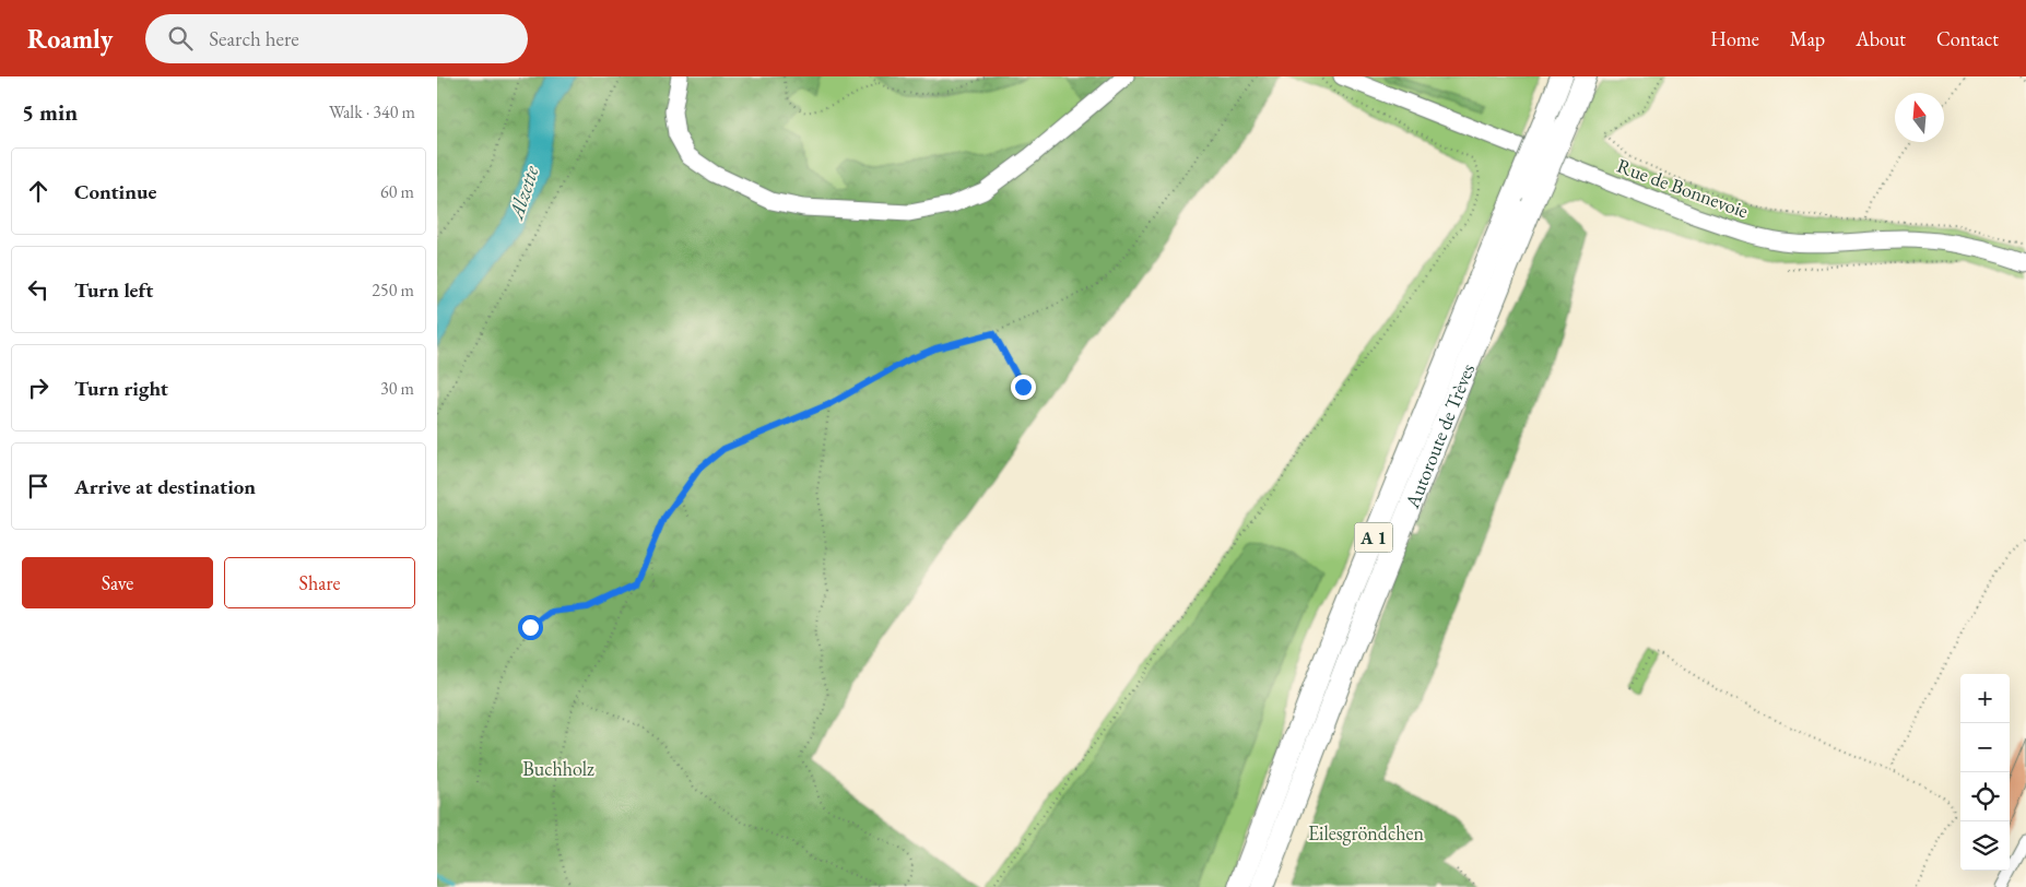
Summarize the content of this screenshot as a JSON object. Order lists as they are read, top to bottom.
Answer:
{
  "streets": {
    "highway": ["Autoroute de Trèves", "A 1"],
    "main road": ["Rue de Bonnevoie"]
  },
  "water": ["Alzette"],
  "parks": ["Buchholz", "Eilesgröndchen"],
  "north": "top",
  "page": {
    "header": "Roamly",
    "search": "Search here",
    "nav": [
      "Home",
      "Map",
      "About",
      "Contact"
    ],
    "heading": ["5 min", "Walk · 340 m"],
    "list": [
      ["Continue", "60 m"],
      ["Turn left", "250 m"],
      ["Turn right", "30 m"],
      "Arrive at destination"
    ],
    "buttons": ["Save", "Share"],
    "map_buttons": ["+", "−"]
  }
}
